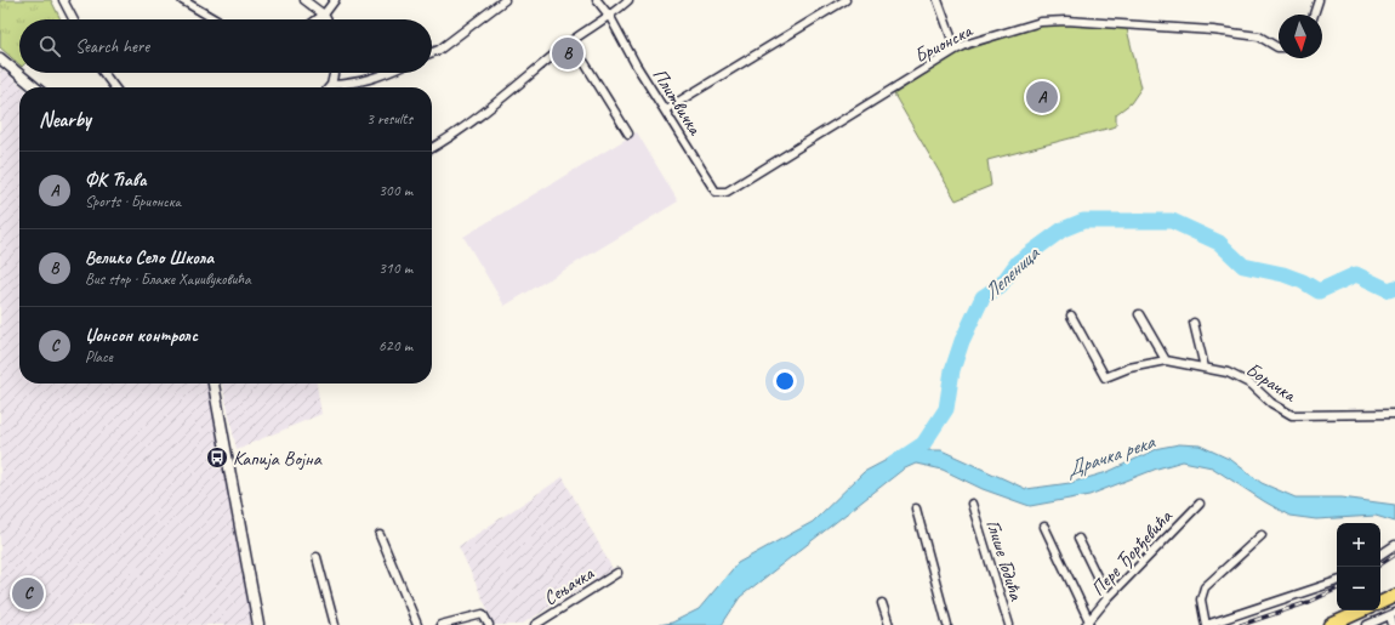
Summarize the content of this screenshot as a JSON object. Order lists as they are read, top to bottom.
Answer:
{
  "streets": {
    "street": [
      "Брионска",
      "Плитвичка",
      "Борачка",
      "Пере Ђорђевића",
      "Глише Годића",
      "Сењачка"
    ]
  },
  "crossings": [
    ["Брионска", "Плитвичка"]
  ],
  "water": ["Лепеница", "Драчка река"],
  "places": {
    "bus stop": ["Капија Војна"]
  },
  "north": "bottom",
  "page": {
    "search": "Search here",
    "pins": ["B", "A", "C"],
    "heading": ["Nearby", "3 results"],
    "list": [
      {
        "mark": "A",
        "name": "ФК Ћава",
        "note": "Sports · Брионска",
        "value": "300 m"
      },
      {
        "mark": "B",
        "name": "Велико Село Школа",
        "note": "Bus stop · Блаже Хаџивуковића",
        "value": "310 m"
      },
      {
        "mark": "C",
        "name": "Џонсон контролс",
        "note": "Place",
        "value": "620 m"
      }
    ],
    "map_buttons": ["+", "−"]
  }
}
